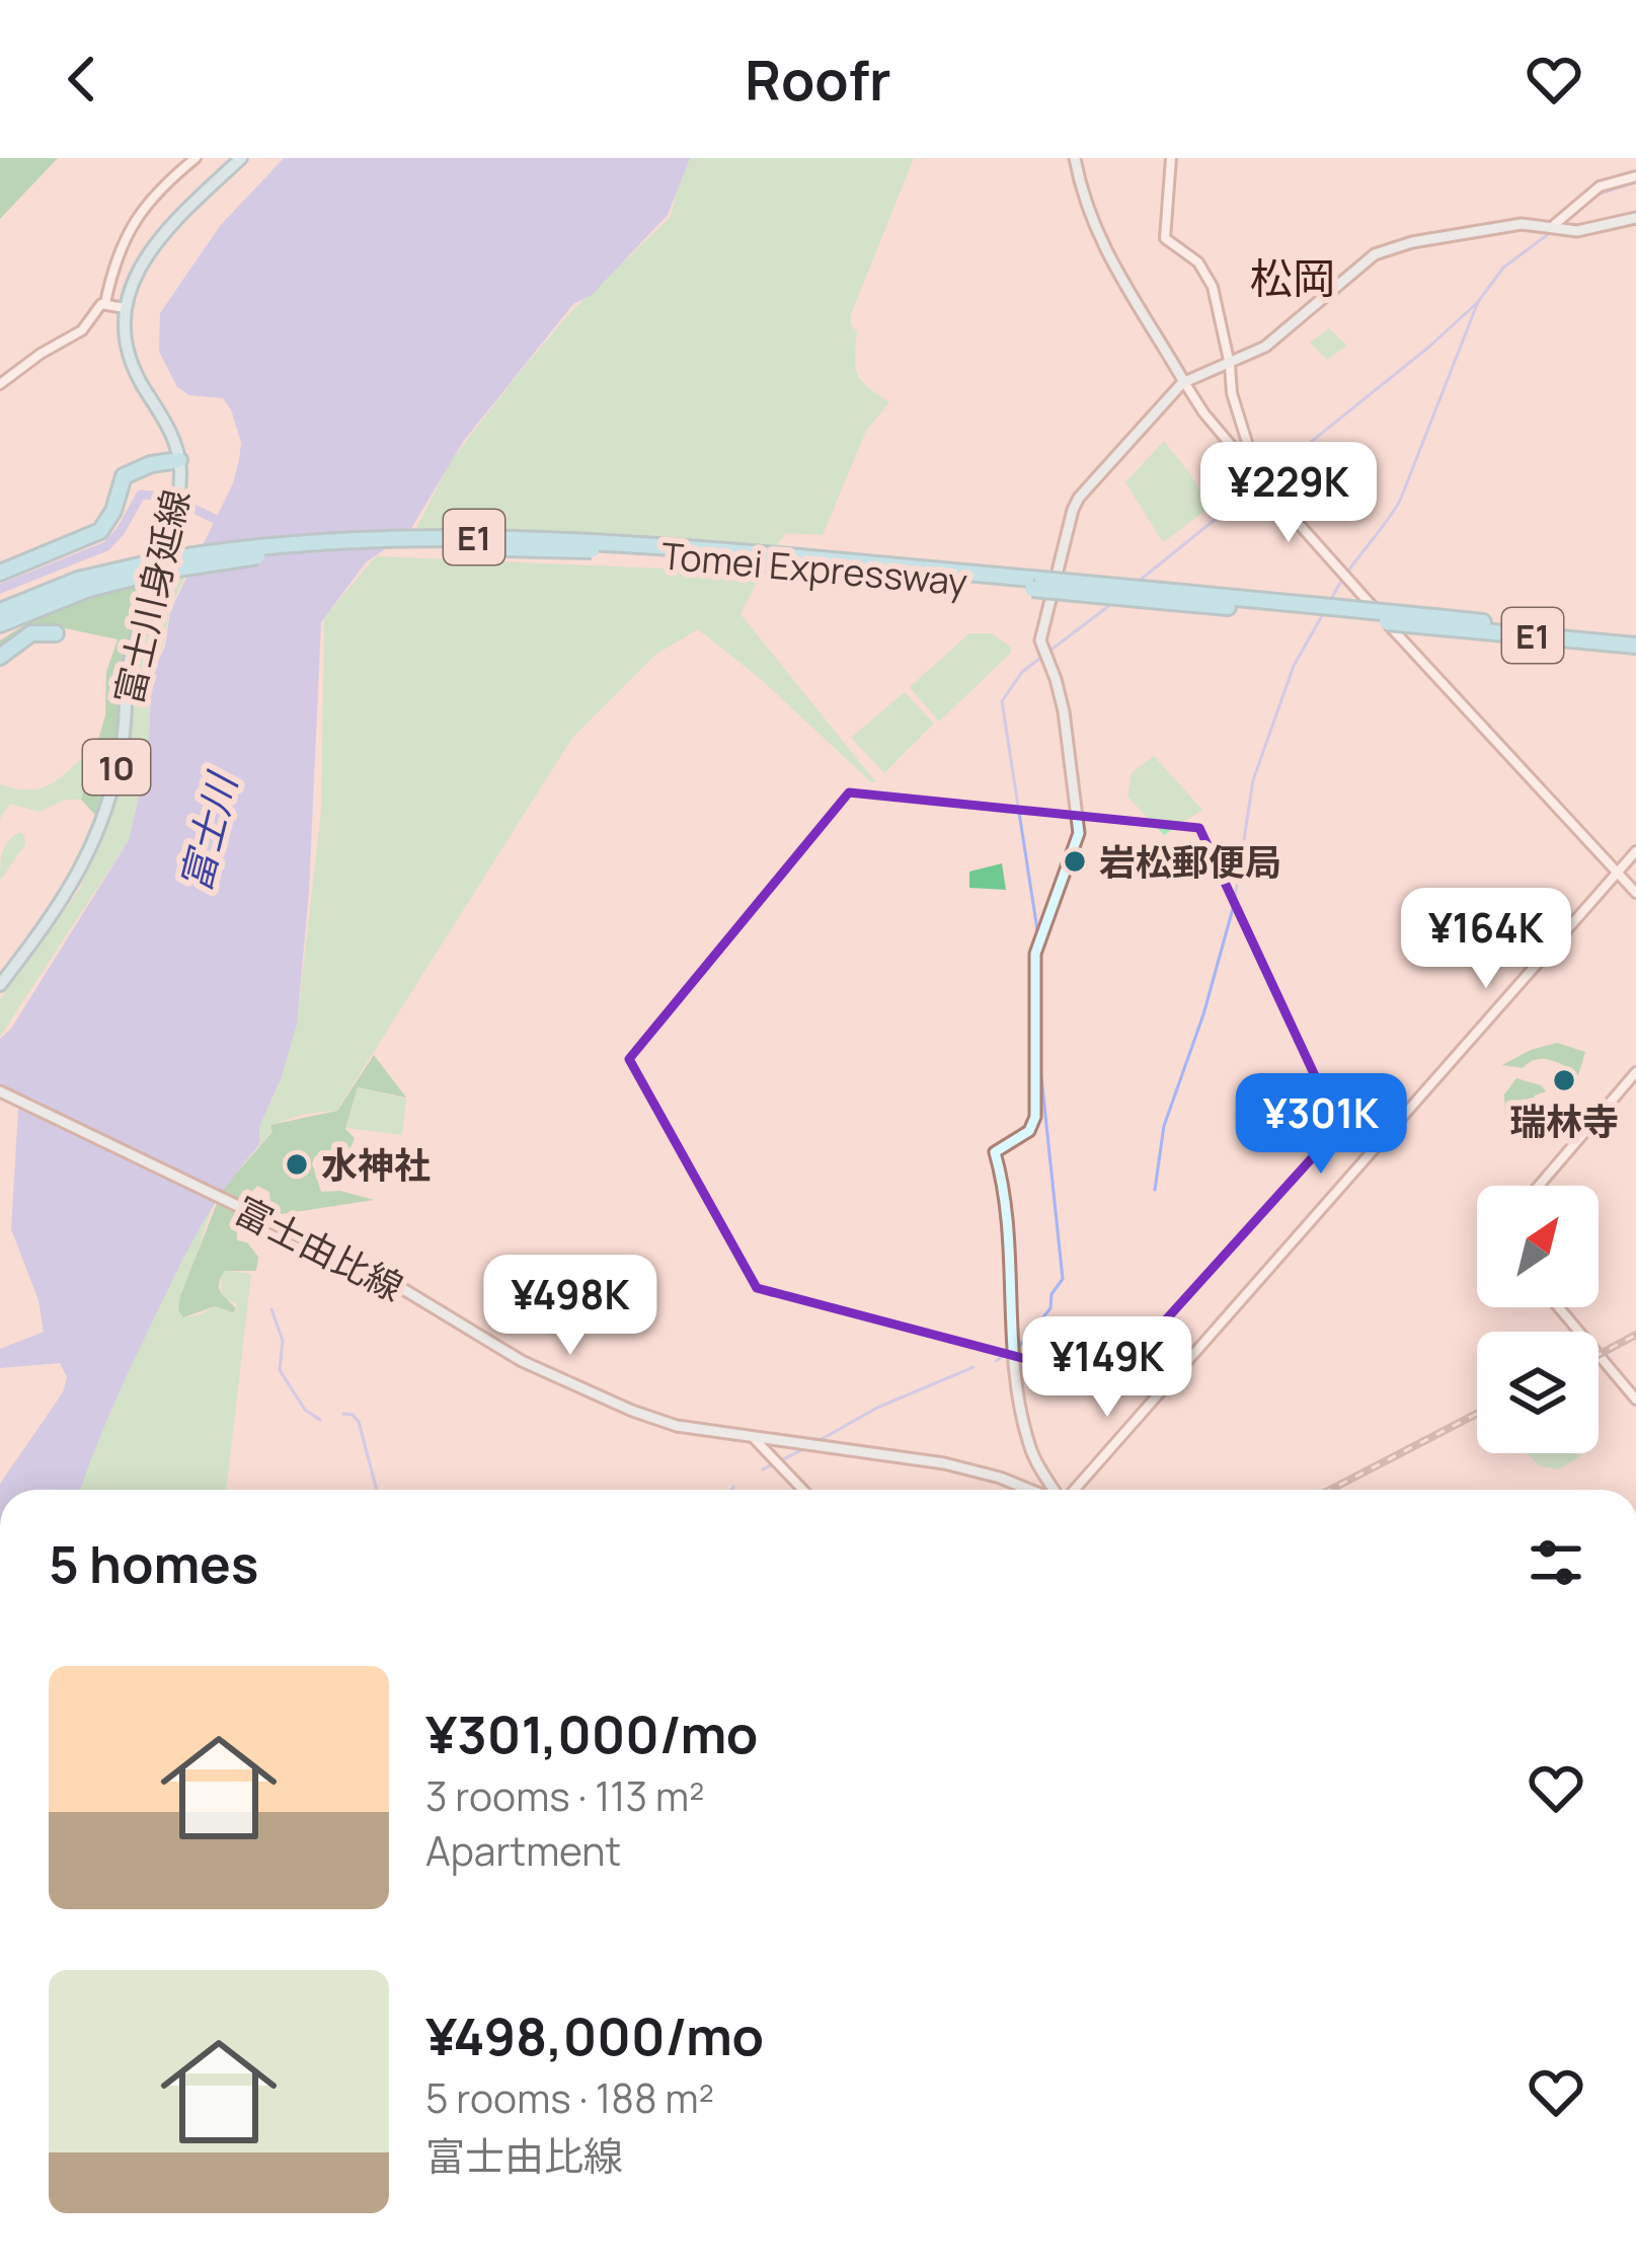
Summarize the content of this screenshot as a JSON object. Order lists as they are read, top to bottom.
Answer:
{
  "streets": {
    "highway": ["E1", "Tomei Expressway"],
    "main road": ["富士川身延線", "10", "富士由比線"]
  },
  "districts": ["松岡"],
  "water": ["富士川"],
  "places": ["岩松郵便局", "瑞林寺", "水神社"],
  "north": "top right",
  "page": {
    "header": "Roofr",
    "price": [
      "¥229K",
      "¥164K",
      "¥301K",
      "¥498K",
      "¥149K"
    ],
    "heading": "5 homes",
    "list": [
      {
        "name": "¥301,000/mo",
        "note": "3 rooms · 113 m² · Apartment"
      },
      {
        "name": "¥498,000/mo",
        "note": "5 rooms · 188 m² · 富士由比線"
      }
    ]
  }
}
